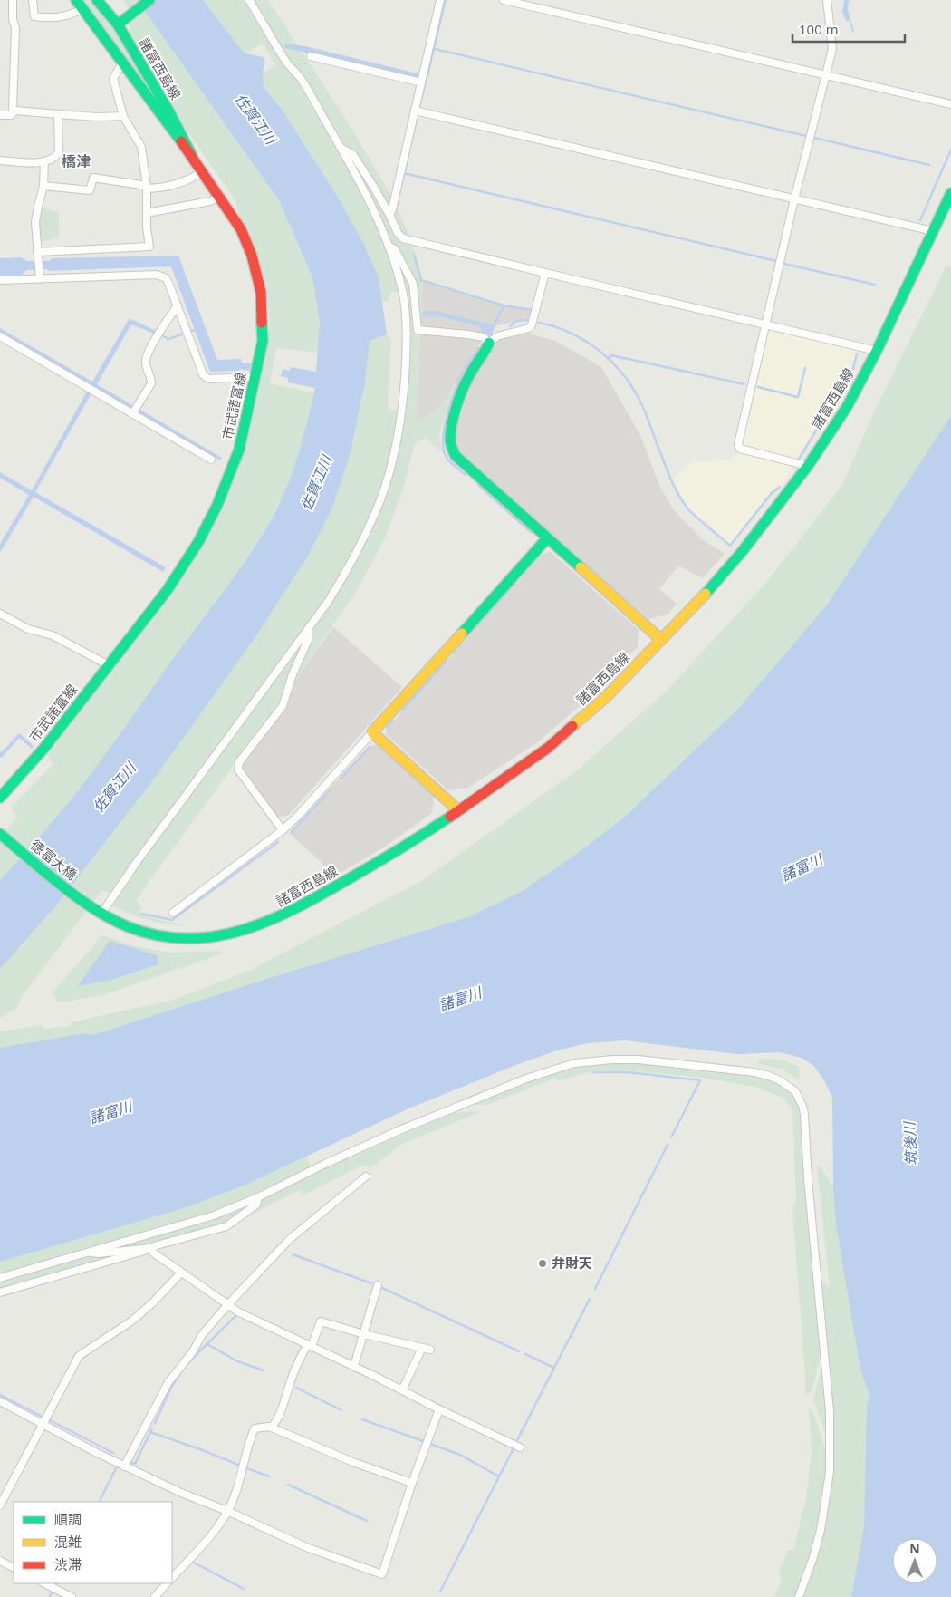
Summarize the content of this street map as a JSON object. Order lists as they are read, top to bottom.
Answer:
{
  "streets": {
    "main road": ["諸富西島線", "市武諸富線", "徳富大橋"]
  },
  "crossings": [
    ["諸富西島線", "市武諸富線"],
    ["諸富西島線", "徳富大橋"]
  ],
  "districts": ["橋津"],
  "water": ["佐賀江川", "諸富川", "筑後川"],
  "places": ["弁財天"],
  "legend": ["順調", "混雑", "渋滞"],
  "scale_bar": "100 m",
  "north": "top"
}
